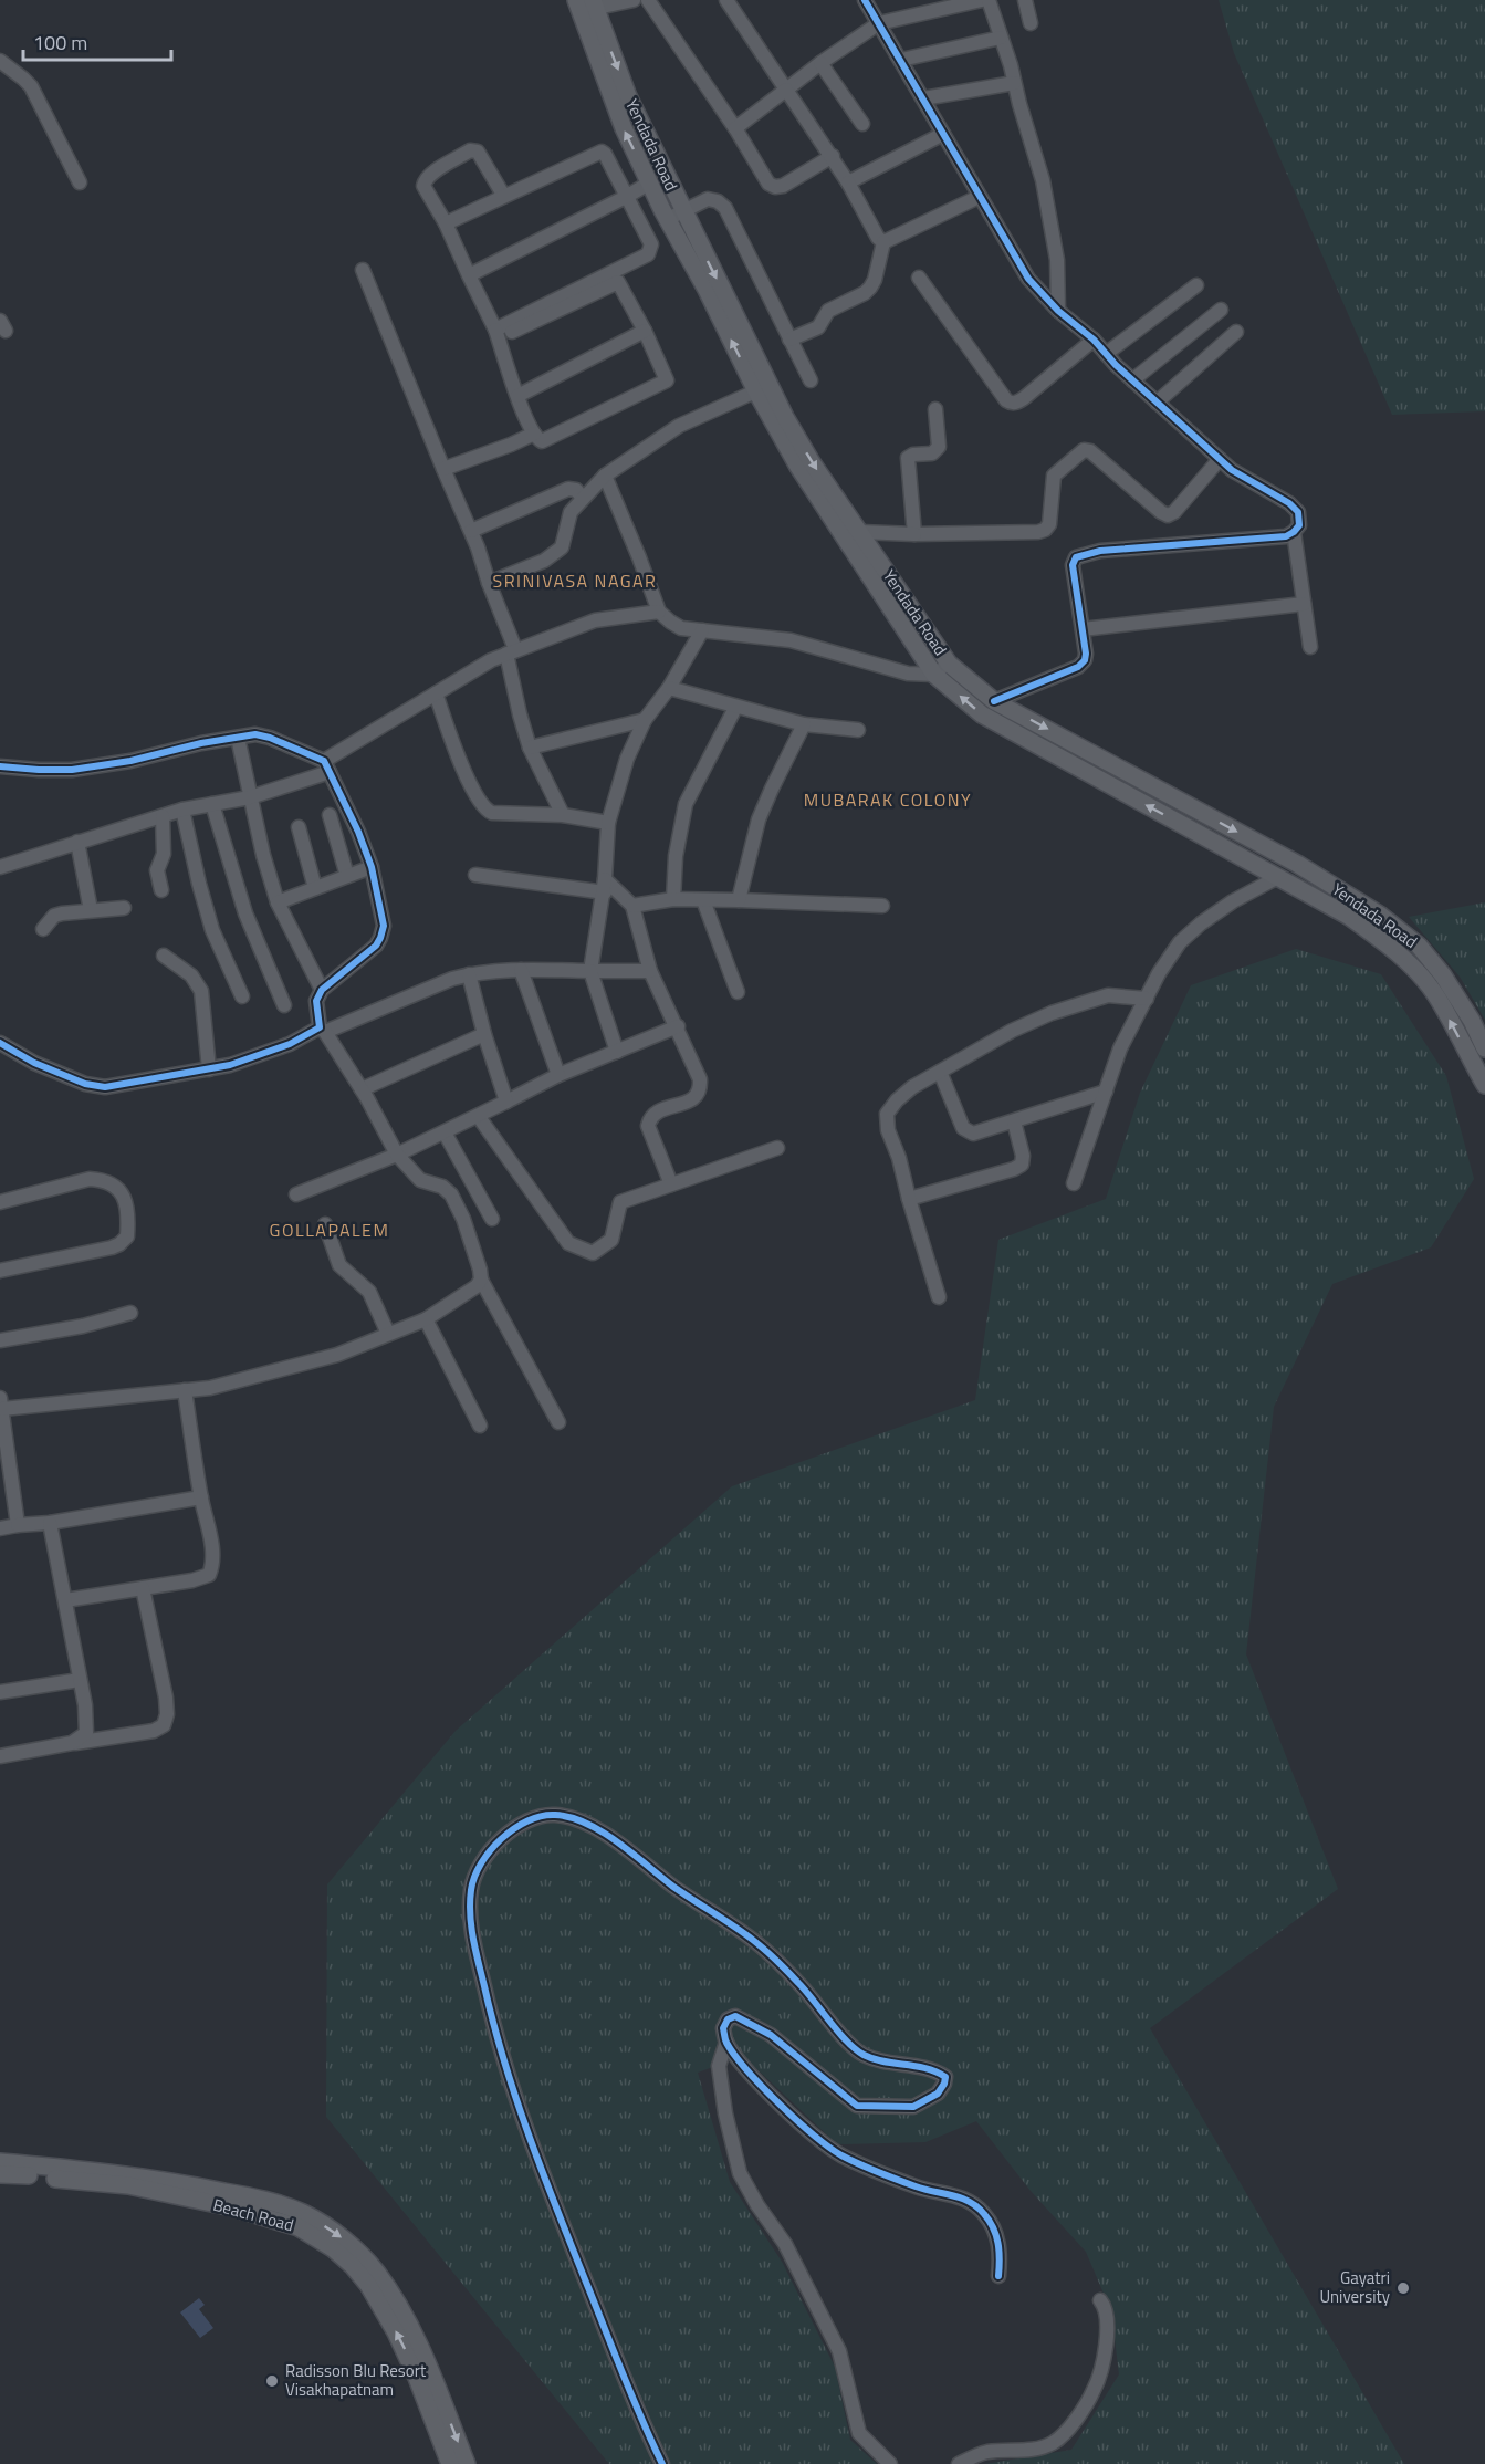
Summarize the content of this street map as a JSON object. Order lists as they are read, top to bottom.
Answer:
{
  "streets": {
    "main road": ["Yendada Road", "Beach Road"]
  },
  "districts": ["SRINIVASA NAGAR", "MUBARAK COLONY", "GOLLAPALEM"],
  "places": ["Gayatri University", "Radisson Blu Resort Visakhapatnam"],
  "scale_bar": "100 m"
}
